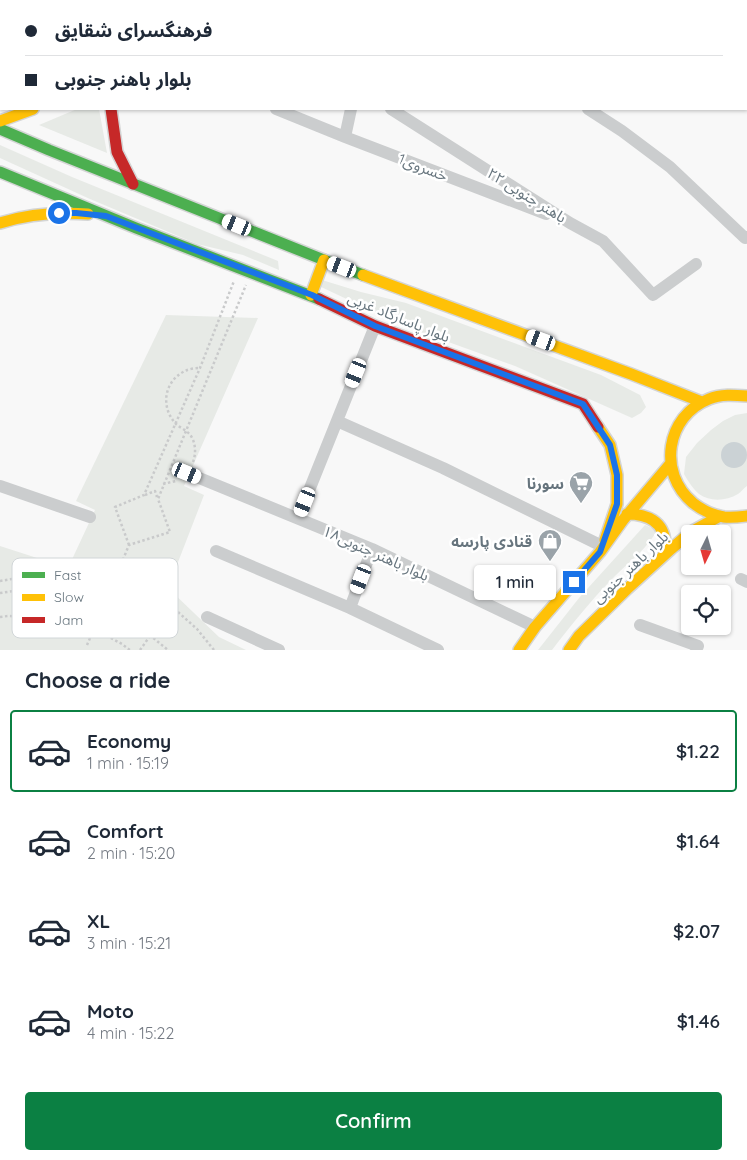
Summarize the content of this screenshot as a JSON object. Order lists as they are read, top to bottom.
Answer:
{
  "streets": {
    "main road": ["بلوار پاسارگاد غربی", "بلوار باهنر جنوبی"],
    "street": ["خسروى1", "۲۲ باهنر جنوبی", "۱۸بلوار باهنر جنوبی"]
  },
  "crossings": [
    ["خسروى1", "۲۲ باهنر جنوبی"],
    ["بلوار پاسارگاد غربی", "بلوار باهنر جنوبی"],
    ["۱۸بلوار باهنر جنوبی", "بلوار باهنر جنوبی"]
  ],
  "places": {
    "supermarket": ["سورنا"],
    "shop": ["قنادی پارسه"]
  },
  "legend": ["Fast", "Slow", "Jam"],
  "north": "bottom",
  "page": {
    "banner": ["فرهنگسرای شقایق", "بلوار باهنر جنوبی"],
    "bubble": "1 min",
    "heading": "Choose a ride",
    "list": [
      {
        "name": "Economy",
        "note": "1 min · 15:19",
        "value": "$1.22"
      },
      {
        "name": "Comfort",
        "note": "2 min · 15:20",
        "value": "$1.64"
      },
      {
        "name": "XL",
        "note": "3 min · 15:21",
        "value": "$2.07"
      },
      {
        "name": "Moto",
        "note": "4 min · 15:22",
        "value": "$1.46"
      }
    ],
    "buttons": "Confirm"
  }
}
